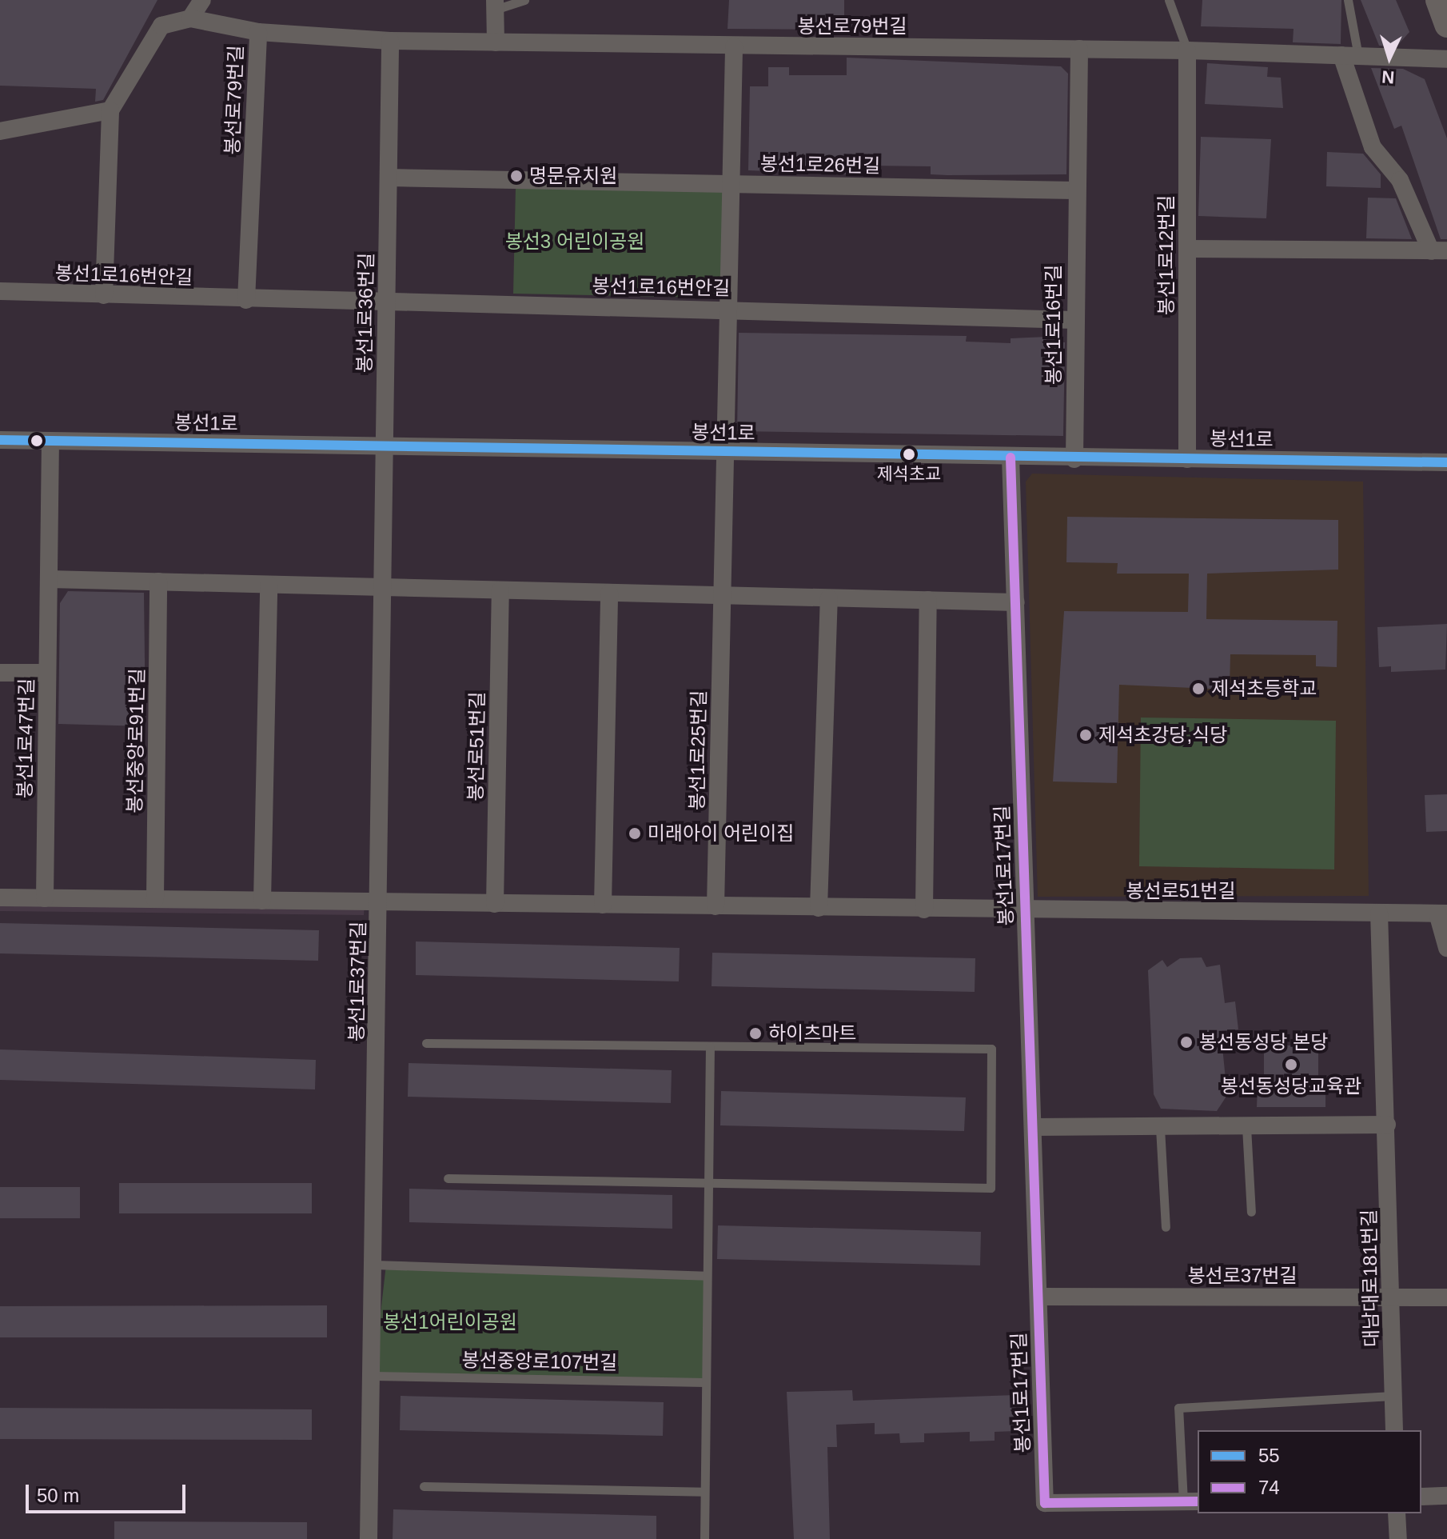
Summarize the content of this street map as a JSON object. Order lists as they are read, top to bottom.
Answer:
{
  "streets": {
    "street": [
      "봉선로79번길",
      "봉선1로26번길",
      "봉선1로12번길",
      "봉선1로16번안길",
      "봉선1로36번길",
      "봉선1로16번길",
      "봉선1로",
      "봉선1로47번길",
      "봉선중앙로91번길",
      "봉선로51번길",
      "봉선1로25번길",
      "봉선1로17번길",
      "봉선1로37번길",
      "봉선로37번길",
      "대남대로181번길"
    ],
    "lane": ["봉선중앙로107번길"]
  },
  "crossings": [
    ["봉선로79번길", "봉선1로26번길"],
    ["봉선로79번길", "봉선1로12번길"],
    ["봉선로79번길", "봉선1로16번안길"],
    ["봉선로79번길", "봉선1로36번길"],
    ["봉선로79번길", "봉선1로16번길"],
    ["봉선1로26번길", "봉선1로16번안길"],
    ["봉선1로26번길", "봉선1로36번길"],
    ["봉선1로26번길", "봉선1로16번길"],
    ["봉선1로26번길", "봉선1로"],
    ["봉선1로26번길", "봉선1로25번길"],
    ["봉선1로12번길", "봉선1로"],
    ["봉선1로16번안길", "봉선1로36번길"],
    ["봉선1로16번안길", "봉선1로16번길"],
    ["봉선1로36번길", "봉선1로"],
    ["봉선1로36번길", "봉선1로37번길"],
    ["봉선1로16번길", "봉선1로"],
    ["봉선1로", "봉선1로47번길"],
    ["봉선1로", "봉선1로25번길"],
    ["봉선1로", "봉선1로17번길"],
    ["봉선1로", "봉선1로37번길"],
    ["봉선로51번길", "봉선1로25번길"],
    ["봉선로51번길", "봉선1로17번길"],
    ["봉선로51번길", "봉선1로37번길"],
    ["봉선로51번길", "대남대로181번길"],
    ["봉선1로17번길", "봉선로37번길"],
    ["봉선1로37번길", "봉선중앙로107번길"],
    ["봉선로37번길", "대남대로181번길"]
  ],
  "parks": ["봉선3 어린이공원", "봉선1어린이공원"],
  "places": [
    "명문유치원",
    "제석초교",
    "제석초등학교",
    "제석초강당,식당",
    "미래아이 어린이집",
    "하이츠마트",
    "봉선동성당 본당",
    "봉선동성당교육관"
  ],
  "lines": ["transit line 55", "transit line 74"],
  "legend": ["55", "74"],
  "scale_bar": "50 m",
  "north": "bottom"
}
